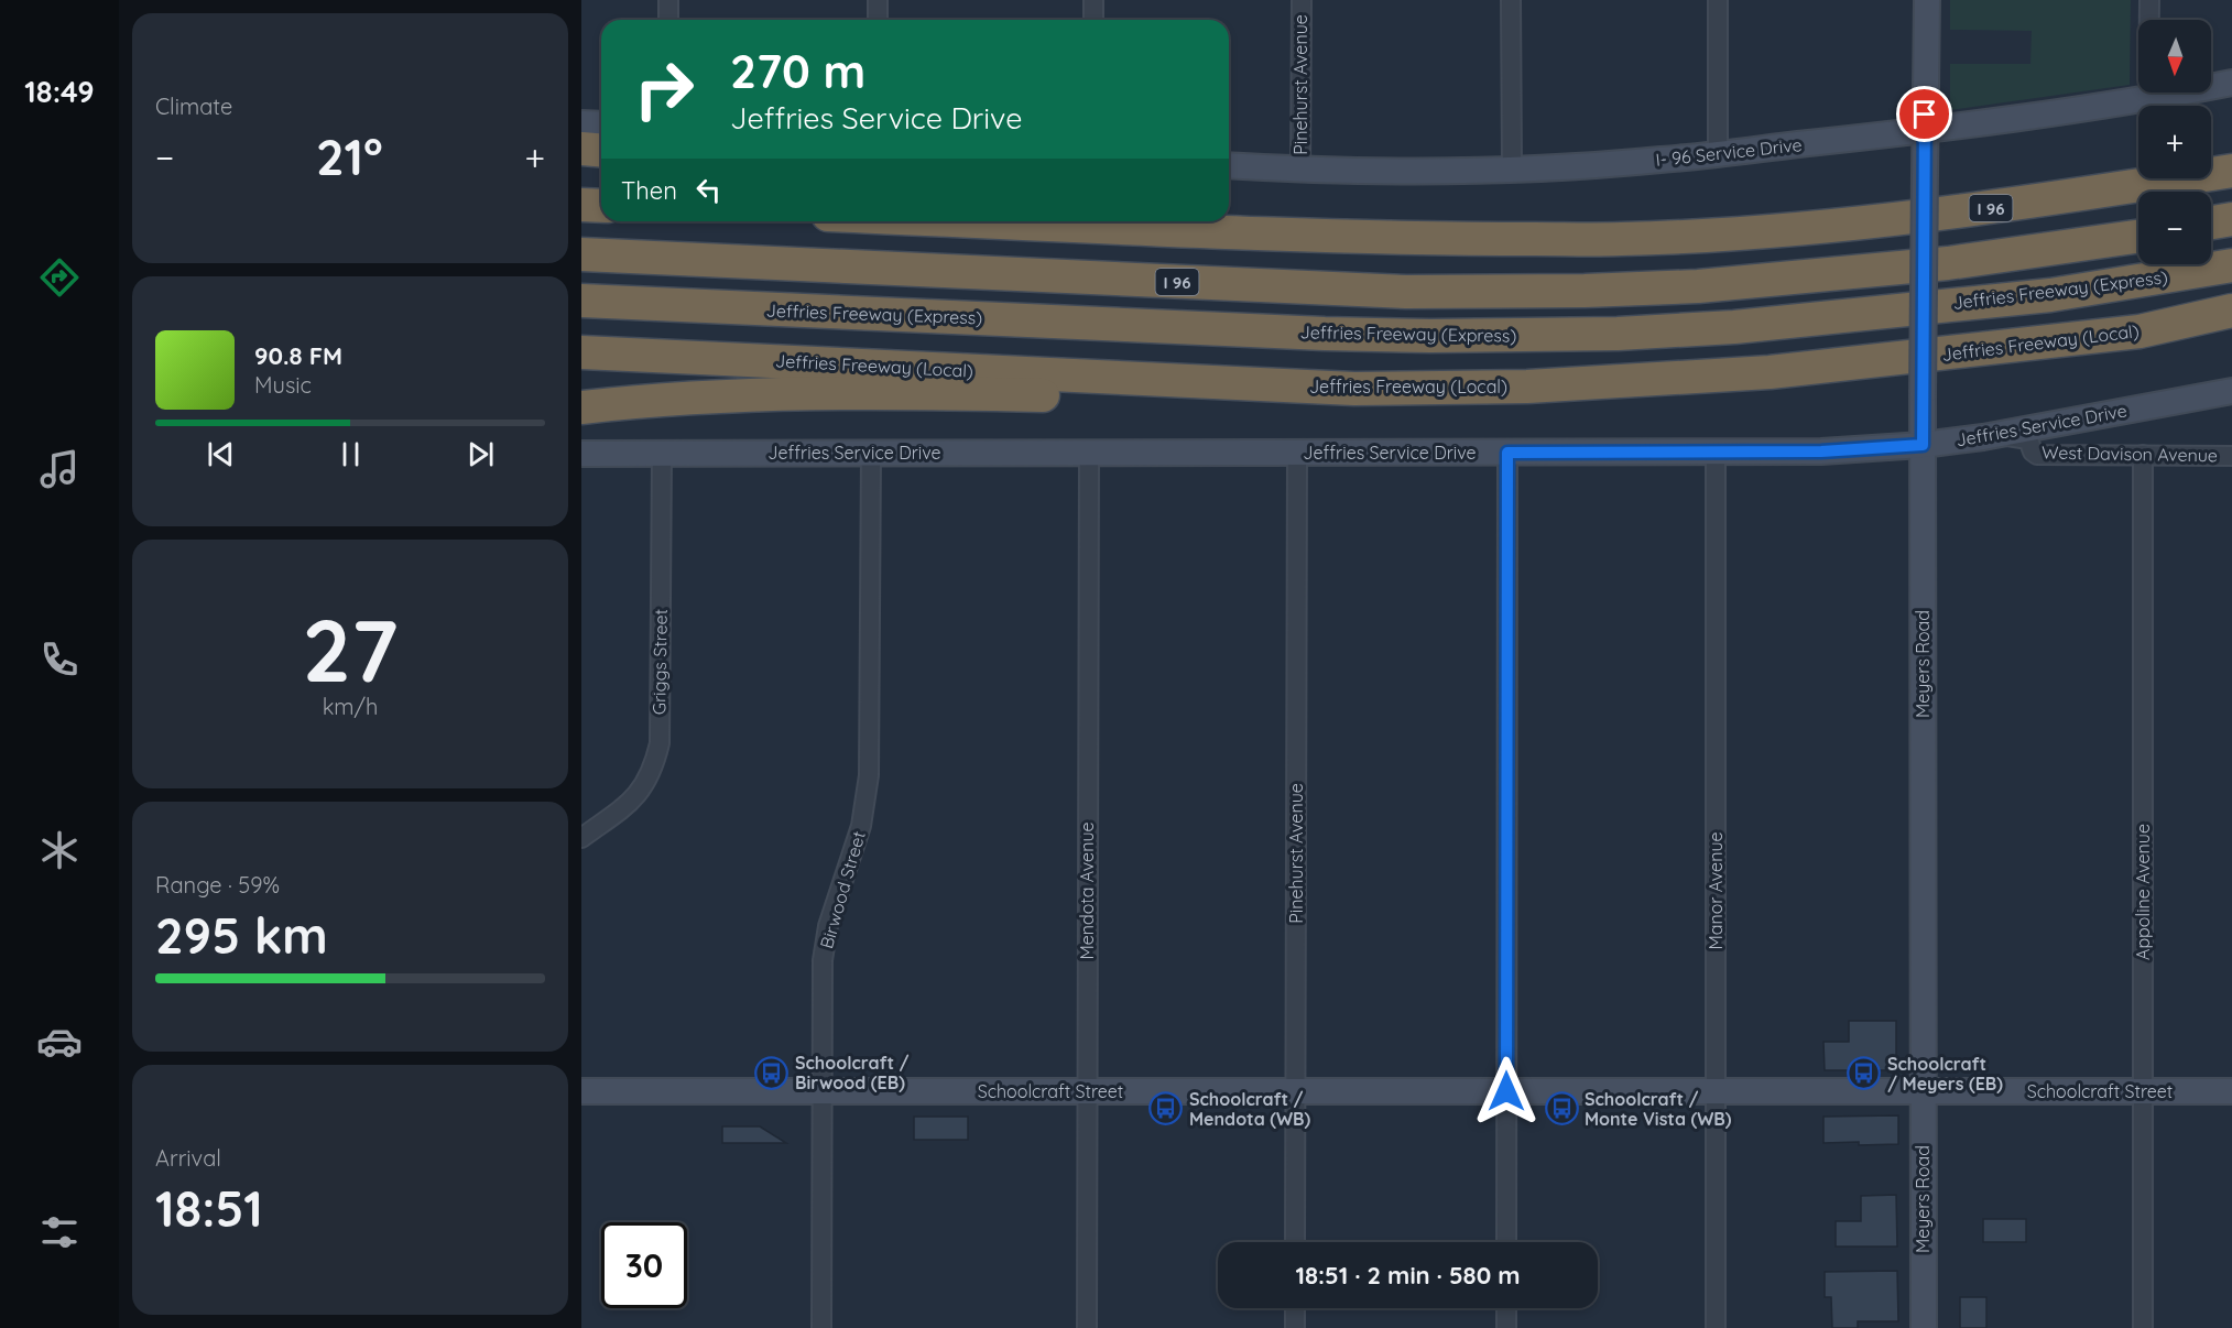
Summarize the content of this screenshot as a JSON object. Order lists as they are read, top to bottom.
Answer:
{
  "streets": {
    "highway": ["I 96", "Jeffries Freeway (Express)", "Jeffries Freeway (Local)"],
    "street": [
      "Pinehurst Avenue",
      "I- 96 Service Drive",
      "Jeffries Service Drive",
      "West Davison Avenue",
      "Griggs Street",
      "Meyers Road",
      "Birwood Street",
      "Mendota Avenue",
      "Manor Avenue",
      "Appoline Avenue",
      "Schoolcraft Street"
    ]
  },
  "crossings": [
    ["Pinehurst Avenue", "I- 96 Service Drive"],
    ["Pinehurst Avenue", "Jeffries Service Drive"],
    ["Pinehurst Avenue", "Schoolcraft Street"],
    ["I- 96 Service Drive", "Meyers Road"],
    ["Jeffries Service Drive", "West Davison Avenue"],
    ["Jeffries Service Drive", "Griggs Street"],
    ["Jeffries Service Drive", "Meyers Road"],
    ["Jeffries Service Drive", "Birwood Street"],
    ["Jeffries Service Drive", "Mendota Avenue"],
    ["Jeffries Service Drive", "Manor Avenue"],
    ["West Davison Avenue", "Appoline Avenue"],
    ["Meyers Road", "Schoolcraft Street"],
    ["Birwood Street", "Schoolcraft Street"],
    ["Mendota Avenue", "Schoolcraft Street"],
    ["Manor Avenue", "Schoolcraft Street"],
    ["Appoline Avenue", "Schoolcraft Street"]
  ],
  "places": {
    "bus stop": [
      "Schoolcraft / Birwood (EB)",
      "Schoolcraft / Meyers (EB)",
      "Schoolcraft / Mendota (WB)",
      "Schoolcraft / Monte Vista (WB)"
    ]
  },
  "north": "bottom",
  "page": {
    "tabs": "18:49",
    "tile": [
      "Climate",
      ["27", "km/h"],
      ["Range · 59%", "295 km"],
      ["Arrival", "18:51"]
    ],
    "map_buttons": ["+", "−"],
    "turn": ["270 m", "Jeffries Service Drive"],
    "heat": ["−", "21°", "+"],
    "then": "Then",
    "song": ["90.8 FM", "Music"],
    "limit": "30",
    "trip": "18:51 · 2 min · 580 m"
  }
}
